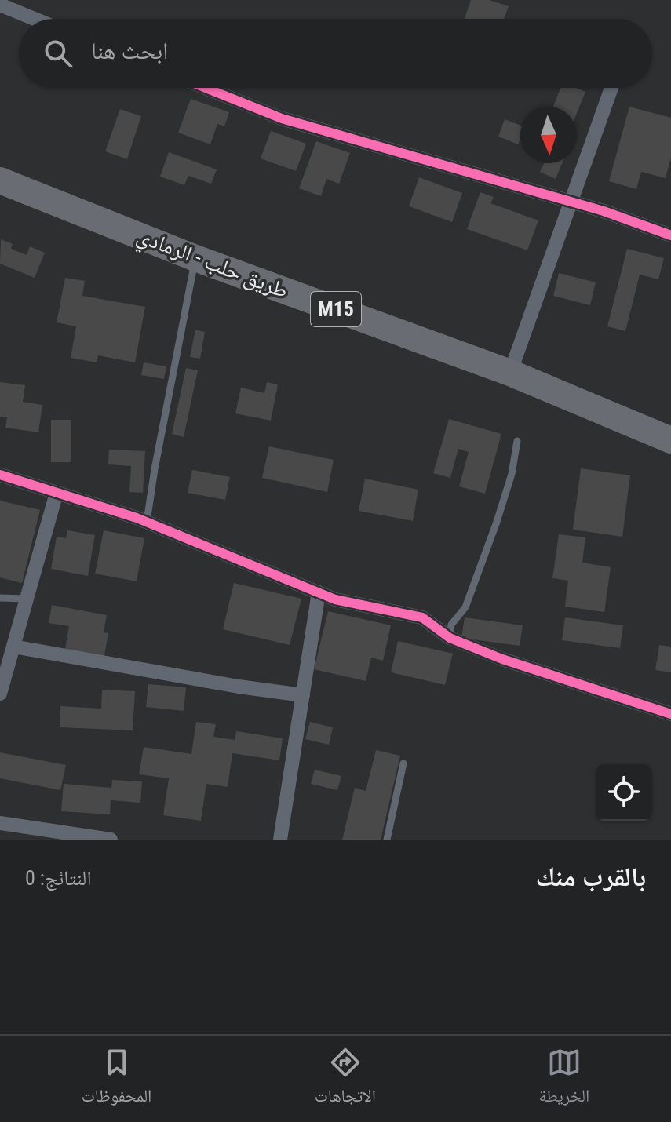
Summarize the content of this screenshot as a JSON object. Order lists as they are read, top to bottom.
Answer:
{
  "streets": {
    "highway": ["طريق حلب - الرمادي", "M15"]
  },
  "north": "bottom",
  "page": {
    "search": "ابحث هنا",
    "heading": ["بالقرب منك", "النتائج: 0"],
    "nav": ["الخريطة", "الاتجاهات", "المحفوظات"]
  }
}
